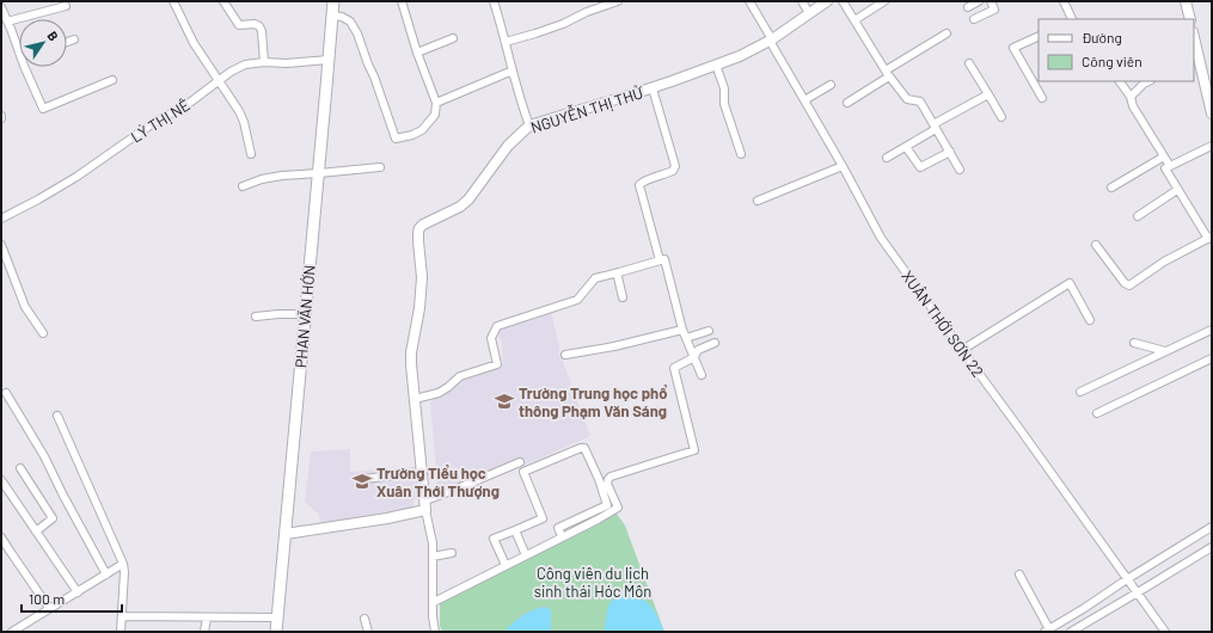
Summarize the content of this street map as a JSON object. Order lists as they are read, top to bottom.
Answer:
{
  "streets": {
    "main road": ["PHAN VĂN HỚN"],
    "street": ["NGUYỄN THỊ THỬ", "LÝ THỊ NÊ", "XUÂN THỚI SƠN 22"]
  },
  "crossings": [
    ["NGUYỄN THỊ THỬ", "XUÂN THỚI SƠN 22"],
    ["LÝ THỊ NÊ", "PHAN VĂN HỚN"]
  ],
  "parks": ["Công viên du lịch sinh thái Hóc Môn"],
  "places": {
    "school or university": ["Trường Trung học phổ thông Phạm Văn Sáng", "Trường Tiểu học Xuân Thới Thượng"]
  },
  "legend": ["Đường", "Công viên"],
  "scale_bar": "100 m",
  "north": "top right"
}
